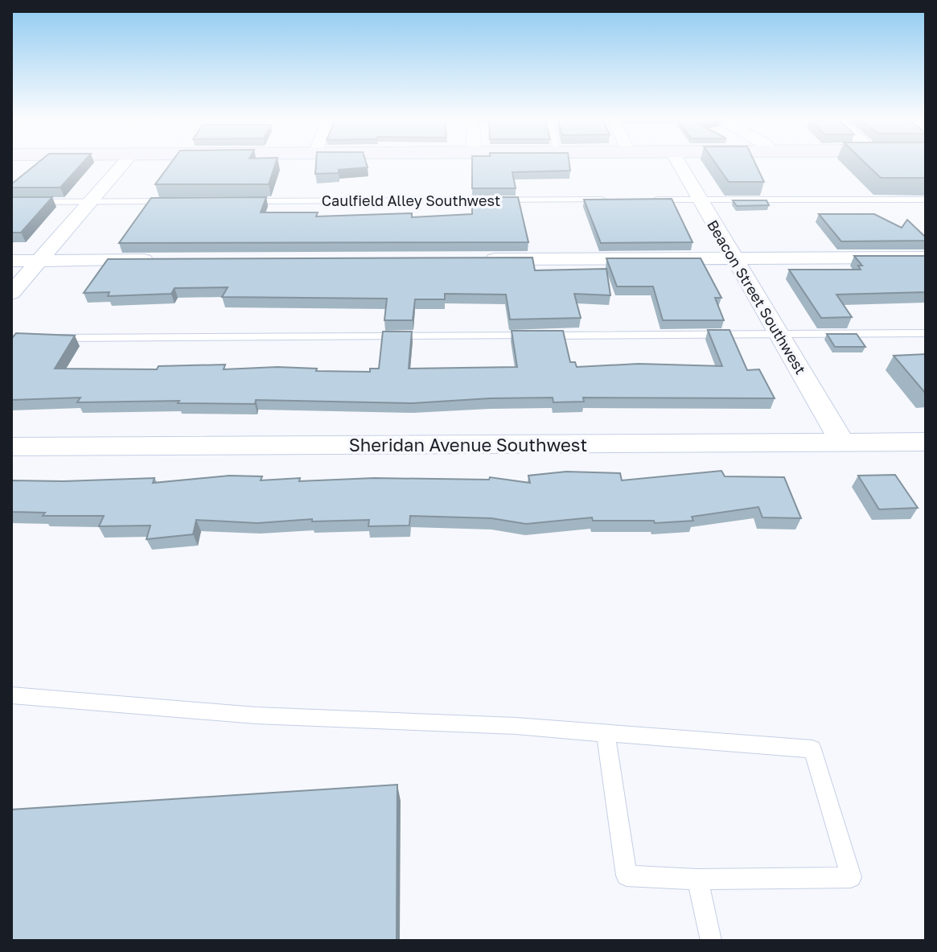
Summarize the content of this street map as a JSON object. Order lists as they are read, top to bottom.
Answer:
{
  "streets": {
    "street": ["Beacon Street Southwest", "Sheridan Avenue Southwest"],
    "lane": ["Caulfield Alley Southwest"]
  },
  "crossings": [
    ["Beacon Street Southwest", "Sheridan Avenue Southwest"]
  ]
}
